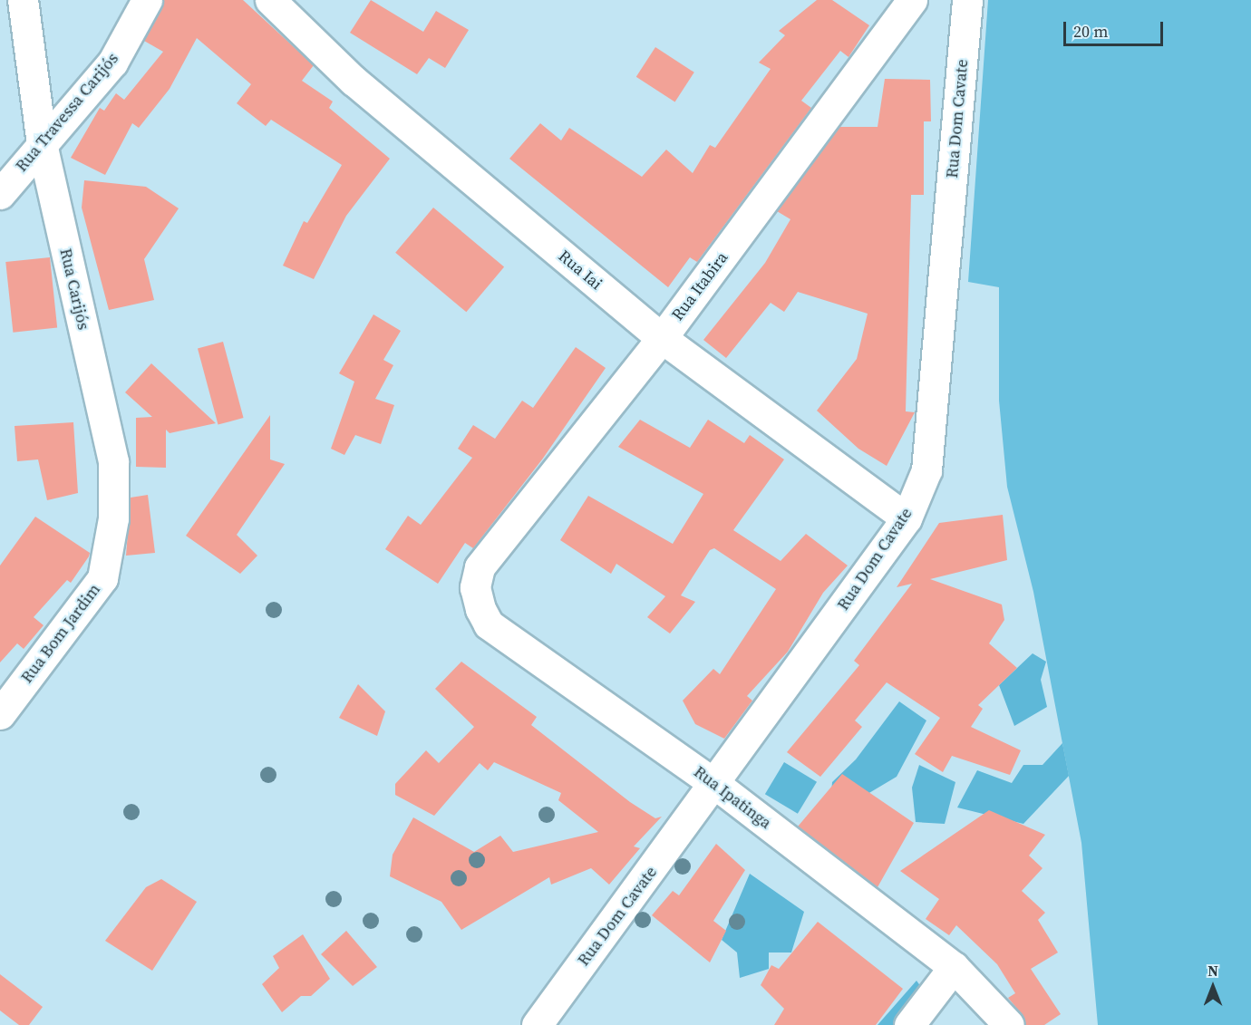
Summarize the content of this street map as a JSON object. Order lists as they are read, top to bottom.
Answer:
{
  "streets": {
    "street": [
      "Rua Travessa Carijós",
      "Rua Dom Cavate",
      "Rua Iai",
      "Rua Itabira",
      "Rua Carijós",
      "Rua Bom Jardim",
      "Rua Ipatinga"
    ]
  },
  "crossings": [
    ["Rua Travessa Carijós", "Rua Carijós"],
    ["Rua Dom Cavate", "Rua Iai"],
    ["Rua Dom Cavate", "Rua Ipatinga"],
    ["Rua Iai", "Rua Itabira"],
    ["Rua Itabira", "Rua Ipatinga"],
    ["Rua Carijós", "Rua Bom Jardim"]
  ],
  "scale_bar": "20 m",
  "north": "top"
}
